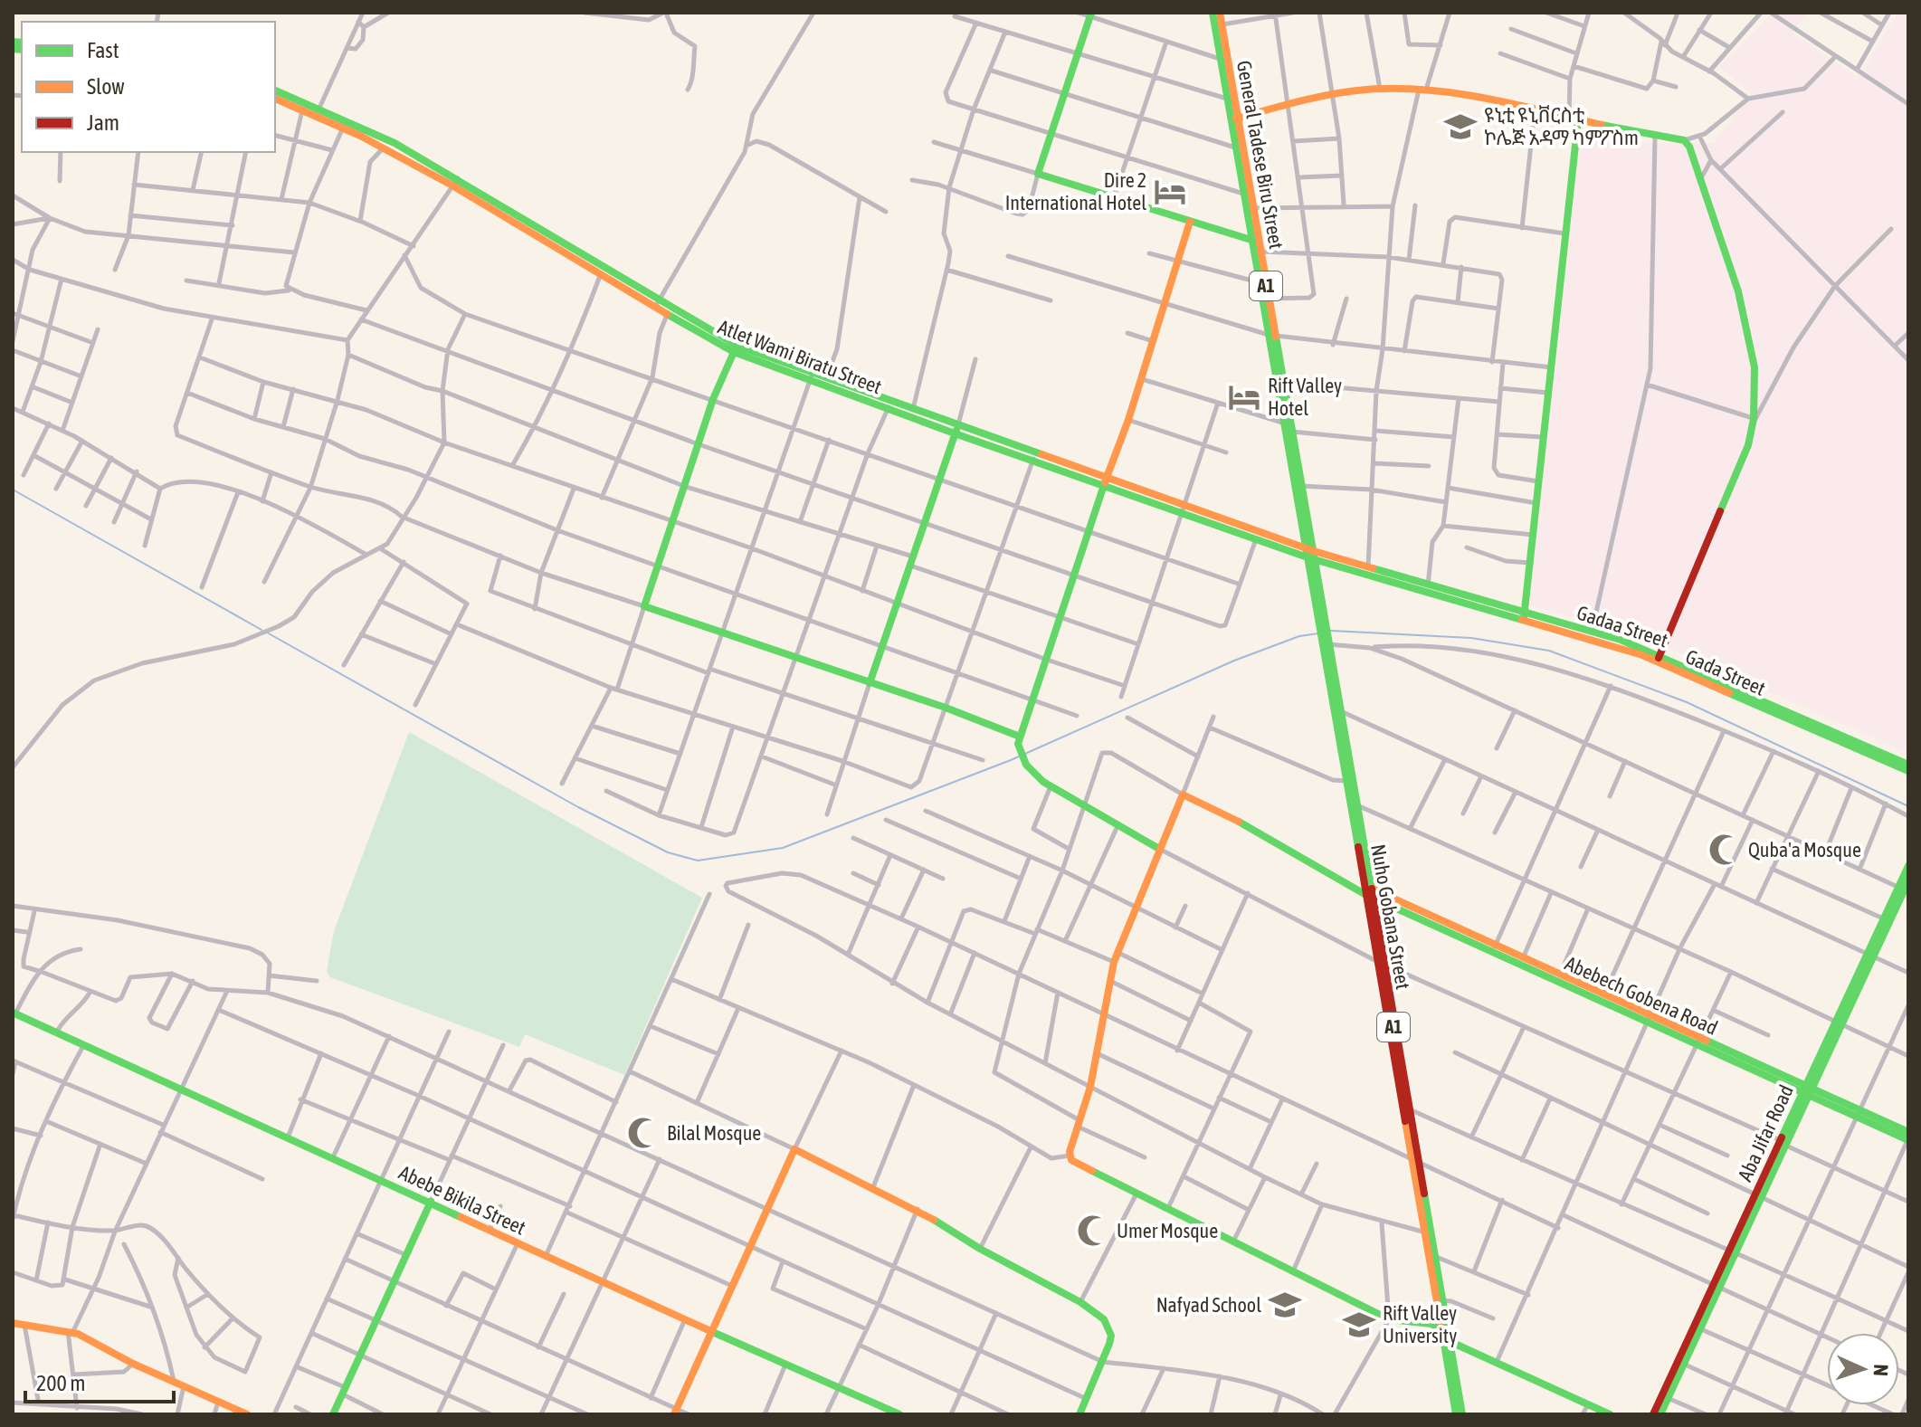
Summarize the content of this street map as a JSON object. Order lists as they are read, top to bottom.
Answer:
{
  "streets": {
    "street": [
      "General Tadese Biru Street",
      "A1",
      "Atlet Wami Biratu Street",
      "Gadaa Street",
      "Gada Street",
      "Nuho Gobana Street",
      "Abebech Gobena Road",
      "Aba Jifar Road",
      "Abebe Bikila Street"
    ]
  },
  "crossings": [
    ["General Tadese Biru Street", "A1"],
    ["General Tadese Biru Street", "Atlet Wami Biratu Street"],
    ["General Tadese Biru Street", "Gadaa Street"],
    ["A1", "Atlet Wami Biratu Street"],
    ["A1", "Gadaa Street"],
    ["A1", "Nuho Gobana Street"],
    ["Atlet Wami Biratu Street", "Gadaa Street"],
    ["Gadaa Street", "Gada Street"],
    ["Nuho Gobana Street", "Abebech Gobena Road"],
    ["Abebech Gobena Road", "Aba Jifar Road"]
  ],
  "places": {
    "school or university": ["ዩኒቲ ዩኒቨርስቲ ኮሌጅ አዳማ ካምፖስm", "Nafyad School", "Rift Valley University"],
    "hotel": ["Dire 2 International Hotel", "Rift Valley Hotel"],
    "mosque": ["Quba'a Mosque", "Bilal Mosque", "Umer Mosque"]
  },
  "legend": ["Fast", "Slow", "Jam"],
  "scale_bar": "200 m",
  "north": "right"
}
